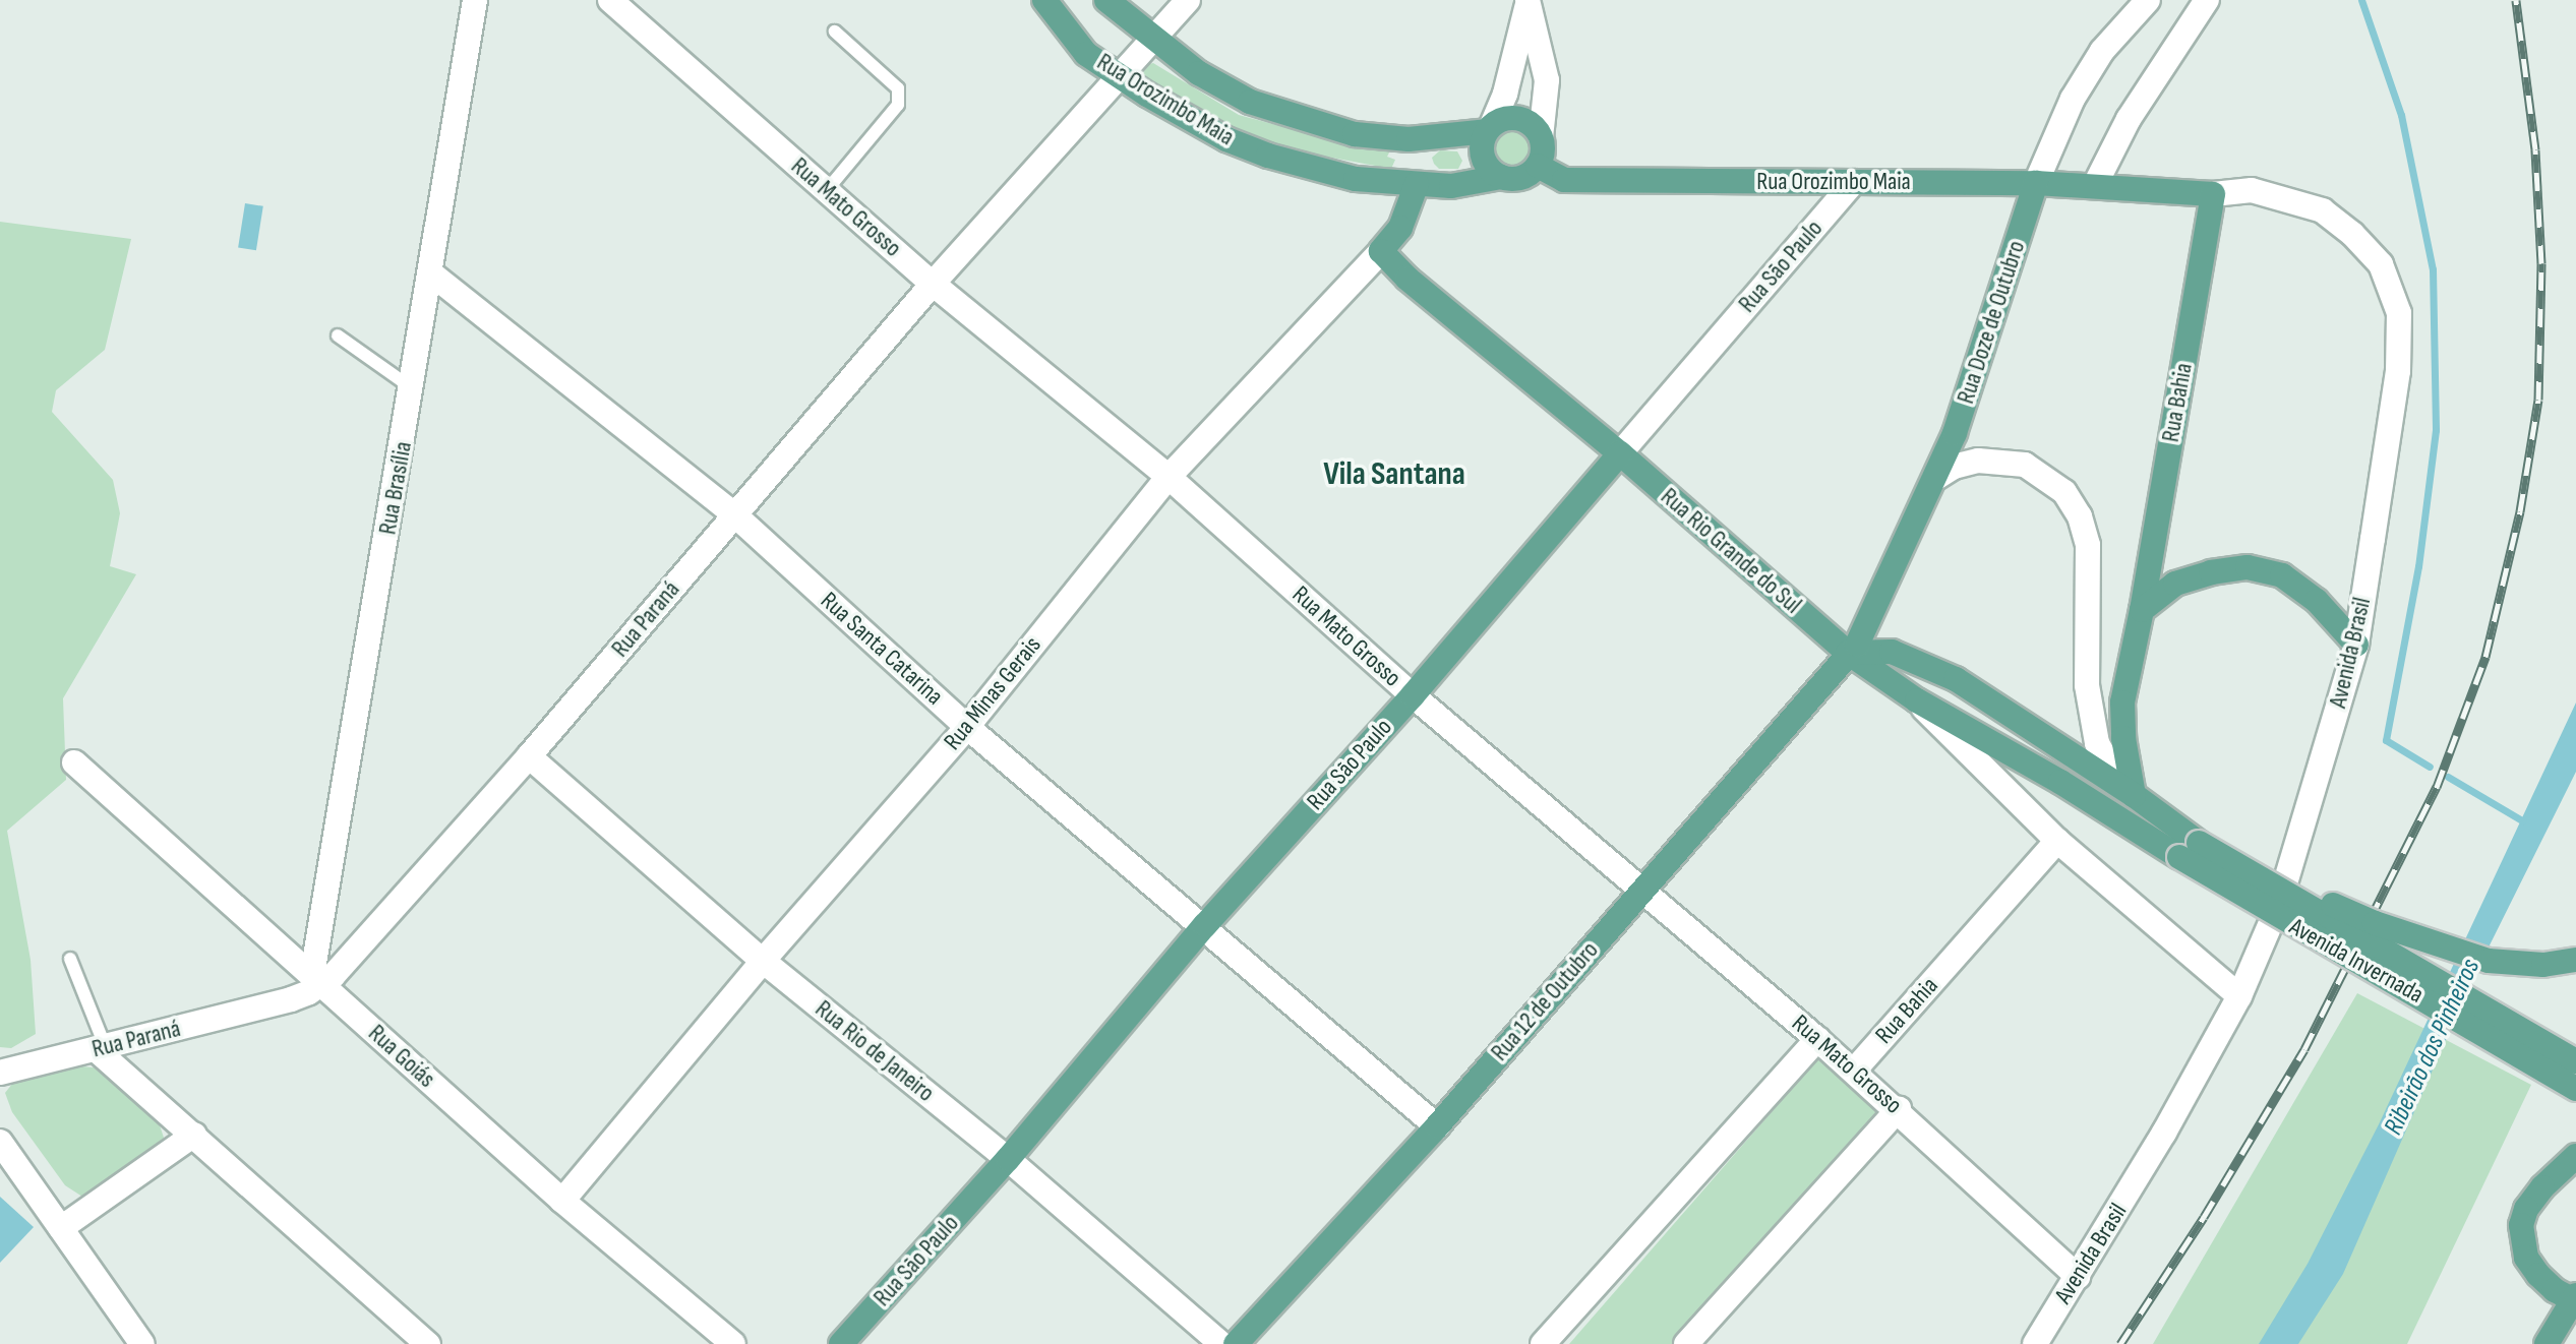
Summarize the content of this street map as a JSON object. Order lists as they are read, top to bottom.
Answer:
{
  "streets": {
    "main road": [
      "Rua Orozimbo Maia",
      "Rua São Paulo",
      "Rua Doze de Outubro",
      "Rua Bahia",
      "Rua Rio Grande do Sul",
      "Avenida Brasil",
      "Rua Minas Gerais",
      "Avenida Invernada",
      "Rua 12 de Outubro"
    ],
    "street": [
      "Rua Mato Grosso",
      "Rua Brasília",
      "Rua Paraná",
      "Rua Santa Catarina",
      "Rua Rio de Janeiro",
      "Rua Goiás"
    ]
  },
  "crossings": [
    ["Rua Orozimbo Maia", "Rua São Paulo"],
    ["Rua Orozimbo Maia", "Rua Doze de Outubro"],
    ["Rua Orozimbo Maia", "Rua Paraná"],
    ["Rua Orozimbo Maia", "Avenida Brasil"],
    ["Rua Orozimbo Maia", "Rua Minas Gerais"],
    ["Rua Mato Grosso", "Rua São Paulo"],
    ["Rua Mato Grosso", "Rua Bahia"],
    ["Rua Mato Grosso", "Rua Paraná"],
    ["Rua Mato Grosso", "Avenida Brasil"],
    ["Rua Mato Grosso", "Rua Minas Gerais"],
    ["Rua Mato Grosso", "Rua 12 de Outubro"],
    ["Rua São Paulo", "Rua Rio Grande do Sul"],
    ["Rua São Paulo", "Rua Santa Catarina"],
    ["Rua São Paulo", "Rua Rio de Janeiro"],
    ["Rua Doze de Outubro", "Rua Rio Grande do Sul"],
    ["Rua Doze de Outubro", "Avenida Brasil"],
    ["Rua Doze de Outubro", "Rua 12 de Outubro"],
    ["Rua Bahia", "Avenida Brasil"],
    ["Rua Brasília", "Rua Paraná"],
    ["Rua Brasília", "Rua Santa Catarina"],
    ["Rua Brasília", "Rua Goiás"],
    ["Rua Rio Grande do Sul", "Rua Minas Gerais"],
    ["Rua Rio Grande do Sul", "Avenida Invernada"],
    ["Rua Rio Grande do Sul", "Rua 12 de Outubro"],
    ["Rua Paraná", "Rua Santa Catarina"],
    ["Rua Paraná", "Rua Rio de Janeiro"],
    ["Rua Paraná", "Rua Goiás"],
    ["Rua Santa Catarina", "Rua Minas Gerais"],
    ["Rua Santa Catarina", "Rua 12 de Outubro"],
    ["Rua Minas Gerais", "Rua Rio de Janeiro"],
    ["Rua Minas Gerais", "Rua Goiás"]
  ],
  "districts": ["Vila Santana"],
  "water": ["Ribeirão dos Pinheiros"]
}
